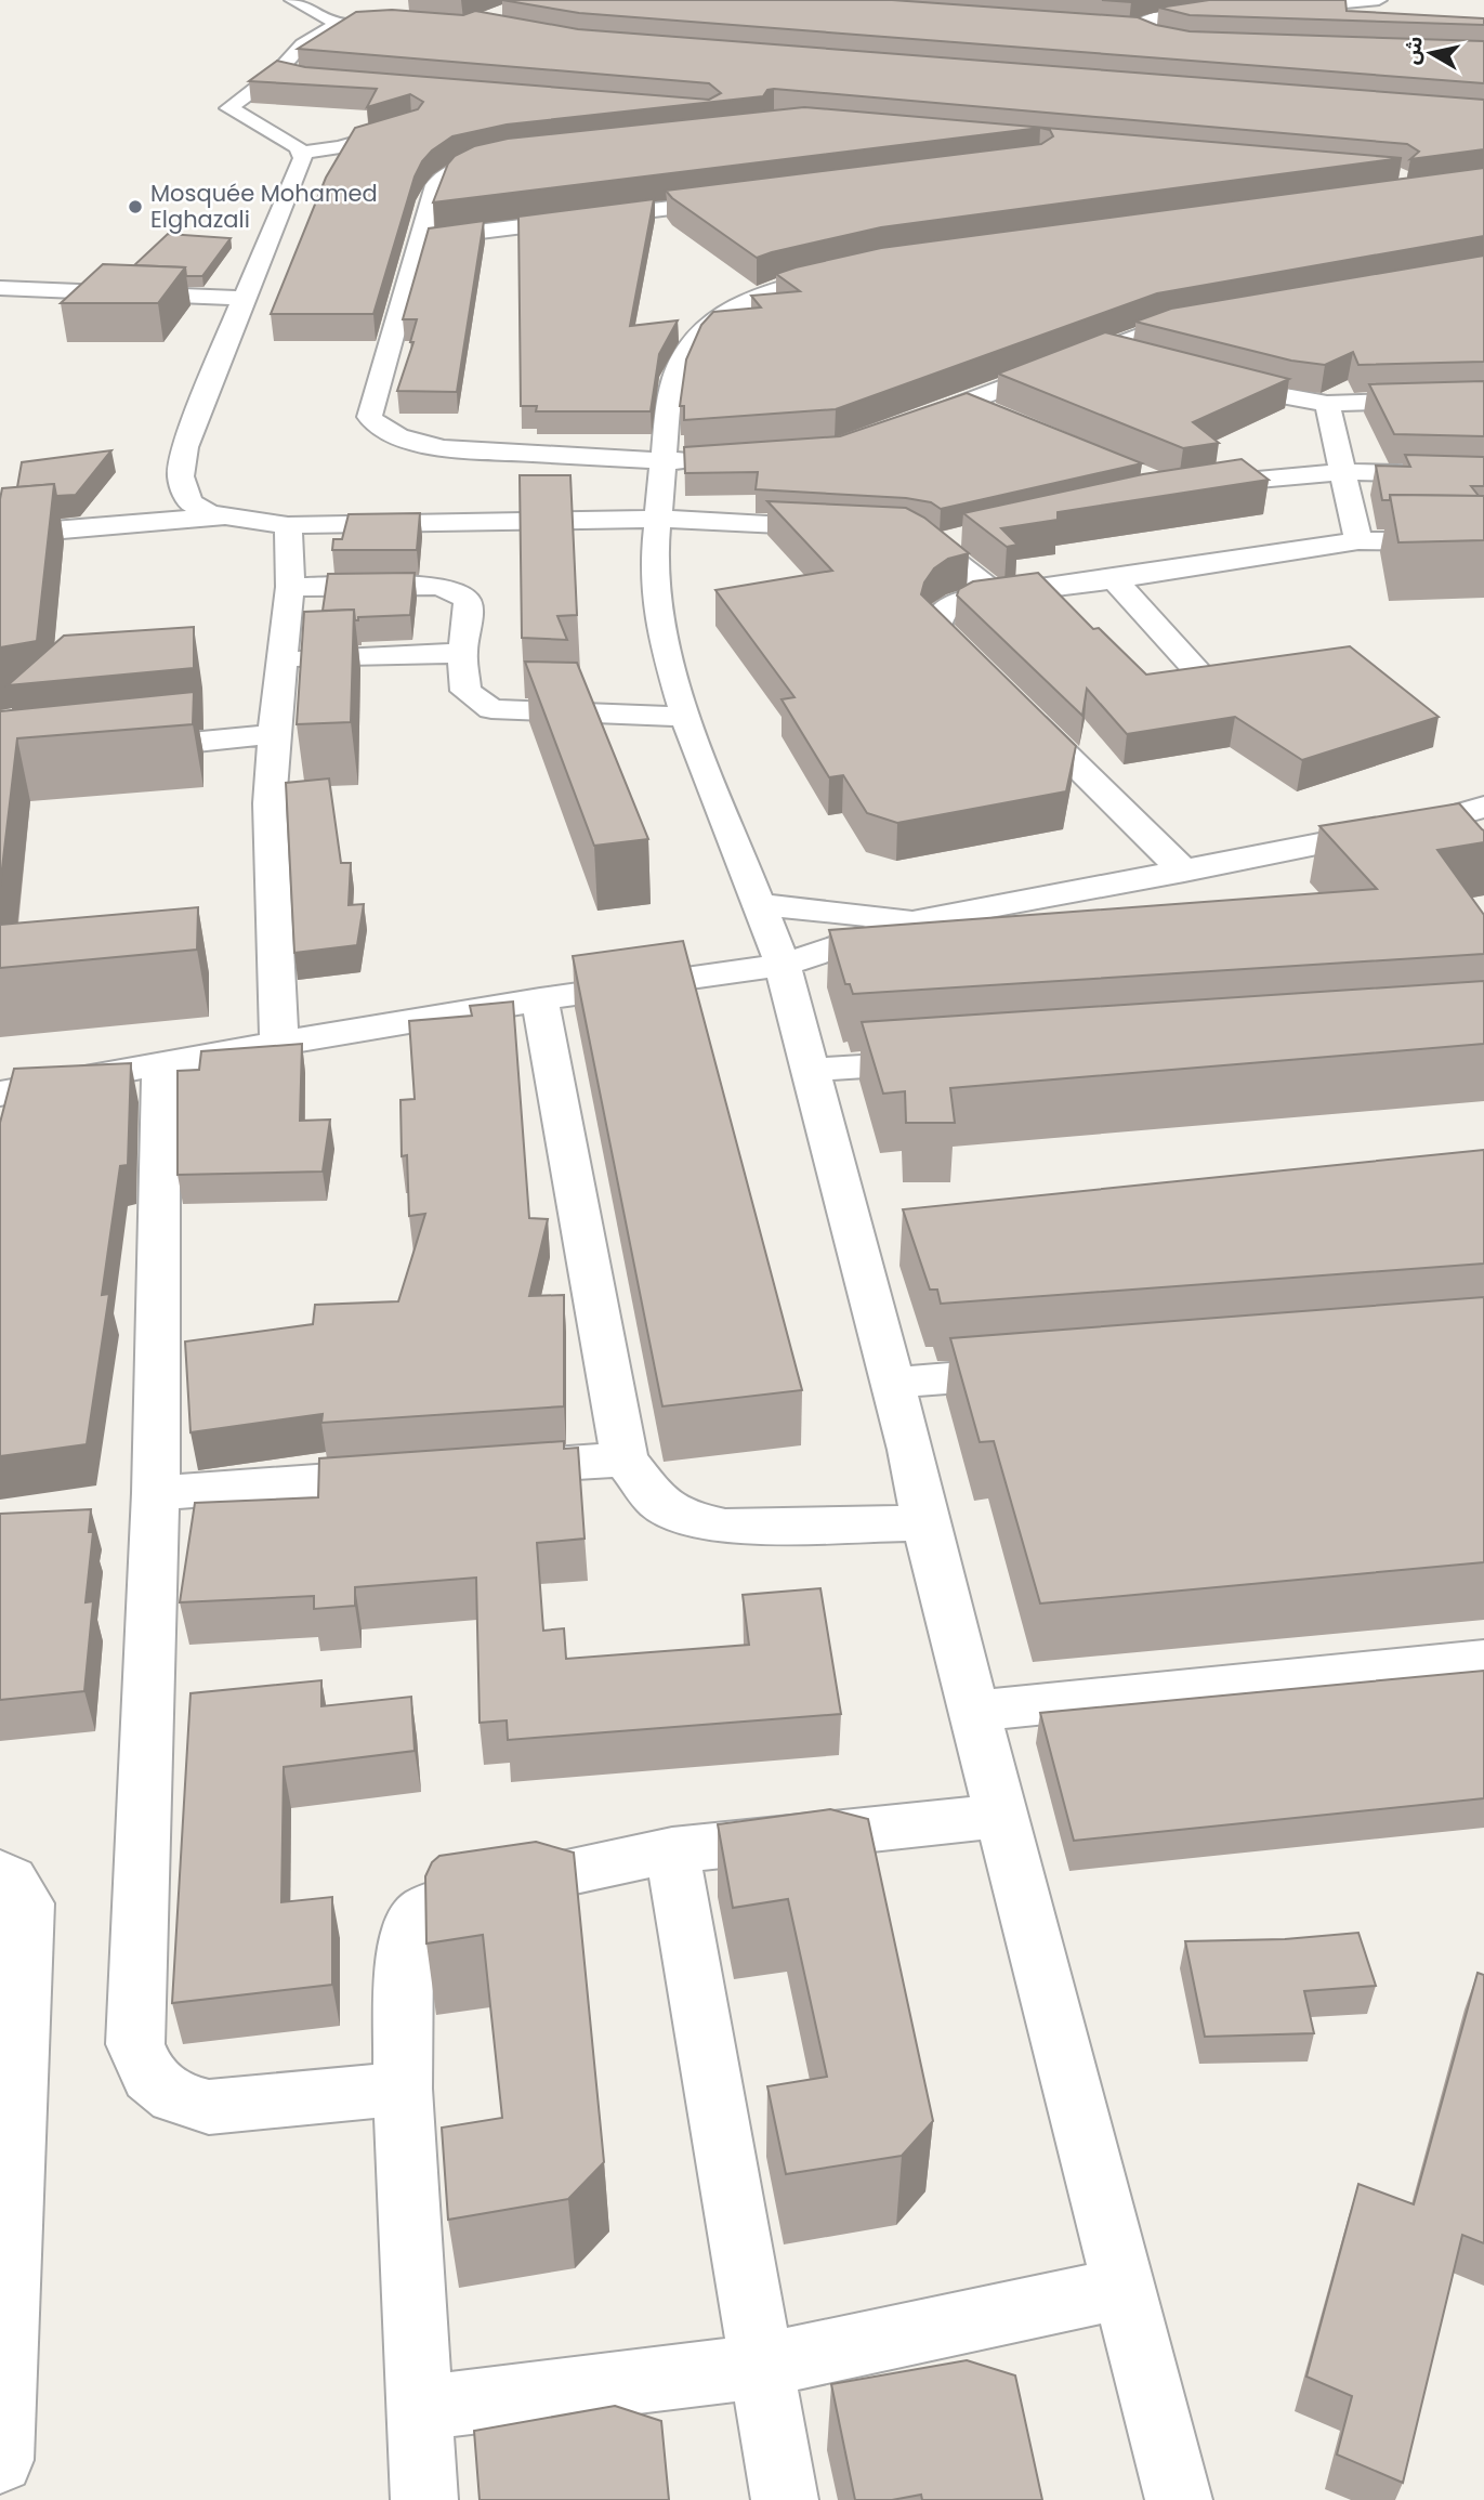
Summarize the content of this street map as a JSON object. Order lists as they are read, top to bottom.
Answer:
{
  "places": ["Mosquée Mohamed Elghazali"],
  "north": "left"
}
